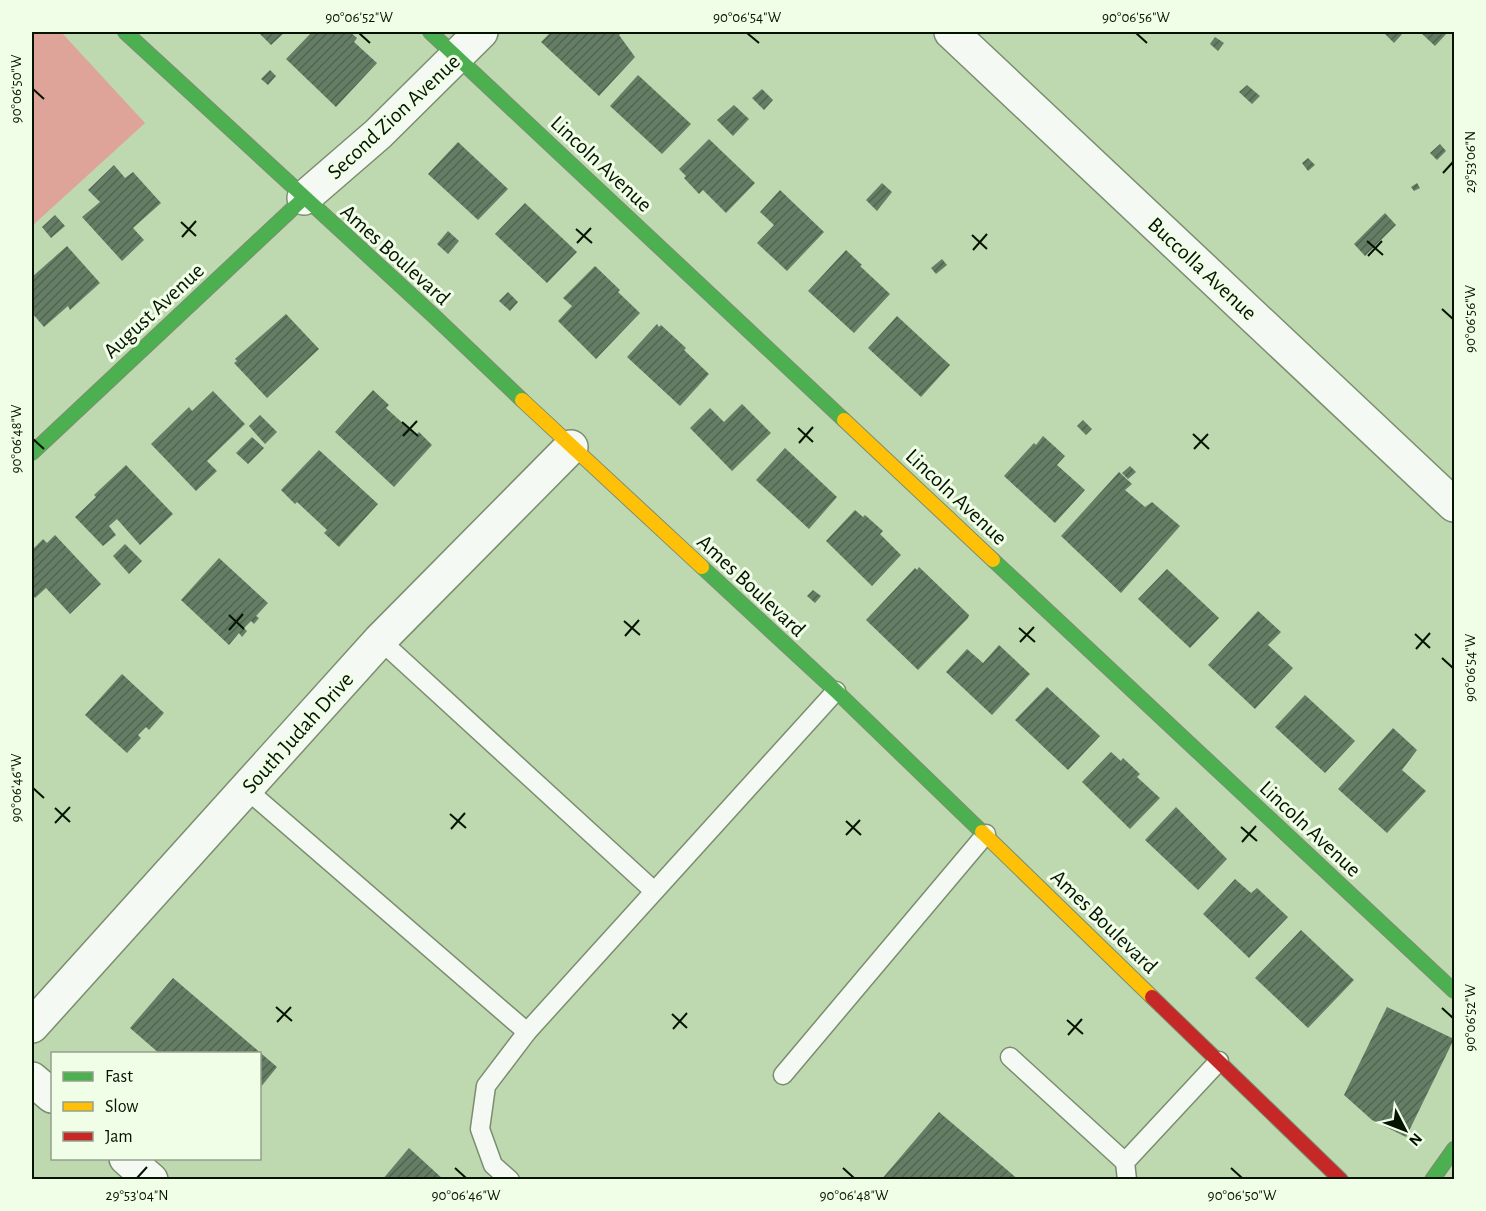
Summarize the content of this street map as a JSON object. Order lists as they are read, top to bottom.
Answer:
{
  "streets": {
    "street": [
      "Second Zion Avenue",
      "Lincoln Avenue",
      "Ames Boulevard",
      "Buccolla Avenue",
      "August Avenue",
      "South Judah Drive"
    ]
  },
  "crossings": [
    ["Second Zion Avenue", "Lincoln Avenue"],
    ["Second Zion Avenue", "Ames Boulevard"],
    ["Second Zion Avenue", "August Avenue"],
    ["Ames Boulevard", "August Avenue"],
    ["Ames Boulevard", "South Judah Drive"]
  ],
  "legend": ["Fast", "Slow", "Jam"],
  "north": "bottom right",
  "coordinates": [
    "90°06'52\"W",
    "90°06'54\"W",
    "90°06'56\"W",
    "90°06'50\"W",
    "29°53'06\"N",
    "90°06'48\"W",
    "90°06'46\"W",
    "29°53'04\"N"
  ]
}
